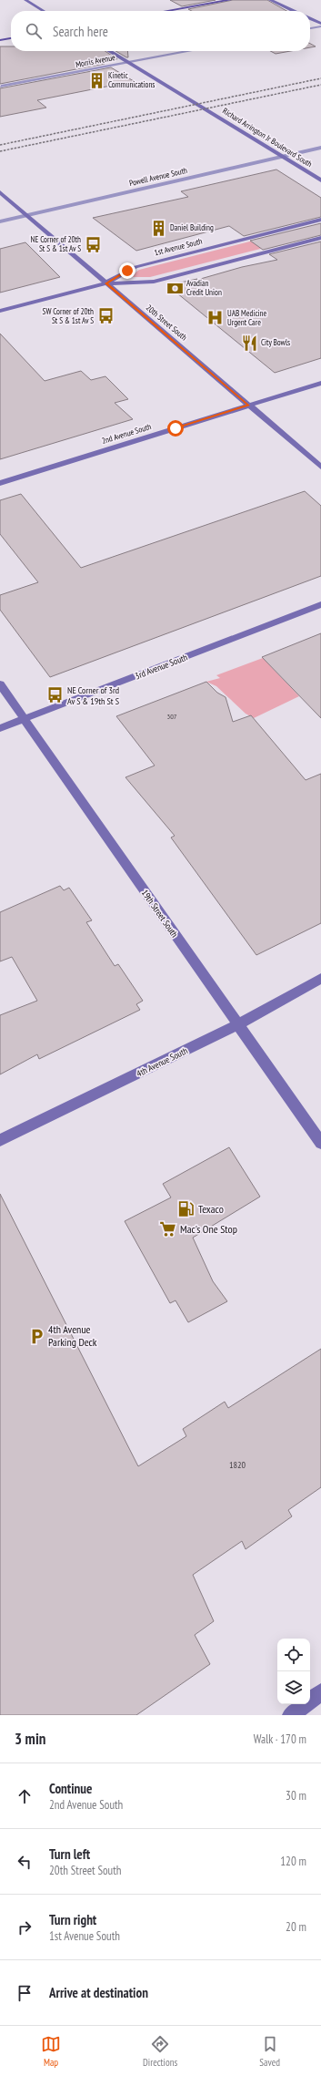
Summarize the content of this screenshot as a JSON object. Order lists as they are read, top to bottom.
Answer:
{
  "streets": {
    "street": [
      "Morris Avenue",
      "Richard Arrington Jr Boulevard South",
      "Powell Avenue South",
      "1st Avenue South",
      "20th Street South",
      "2nd Avenue South",
      "3rd Avenue South",
      "19th Street South",
      "4th Avenue South"
    ]
  },
  "crossings": [
    ["Powell Avenue South", "20th Street South"],
    ["1st Avenue South", "20th Street South"],
    ["20th Street South", "2nd Avenue South"],
    ["3rd Avenue South", "19th Street South"],
    ["19th Street South", "4th Avenue South"]
  ],
  "places": {
    "building": ["Kinetic Communications", "Daniel Building"],
    "bus stop": ["NE Corner of 20th St S & 1st Av S", "SW Corner of 20th St S & 1st Av S", "NE Corner of 3rd Av S & 19th St S"],
    "bank": ["Avadian Credit Union"],
    "hospital": ["UAB Medicine Urgent Care"],
    "restaurant": ["City Bowls"],
    "fuel station": ["Texaco"],
    "supermarket": ["Mac's One Stop"],
    "parking": ["4th Avenue Parking Deck"]
  },
  "house_numbers": ["307", "1820"],
  "page": {
    "search": "Search here",
    "heading": ["3 min", "Walk · 170 m"],
    "list": [
      ["Continue", "2nd Avenue South", "30 m"],
      ["Turn left", "20th Street South", "120 m"],
      ["Turn right", "1st Avenue South", "20 m"],
      "Arrive at destination"
    ],
    "nav": ["Map", "Directions", "Saved"]
  }
}
